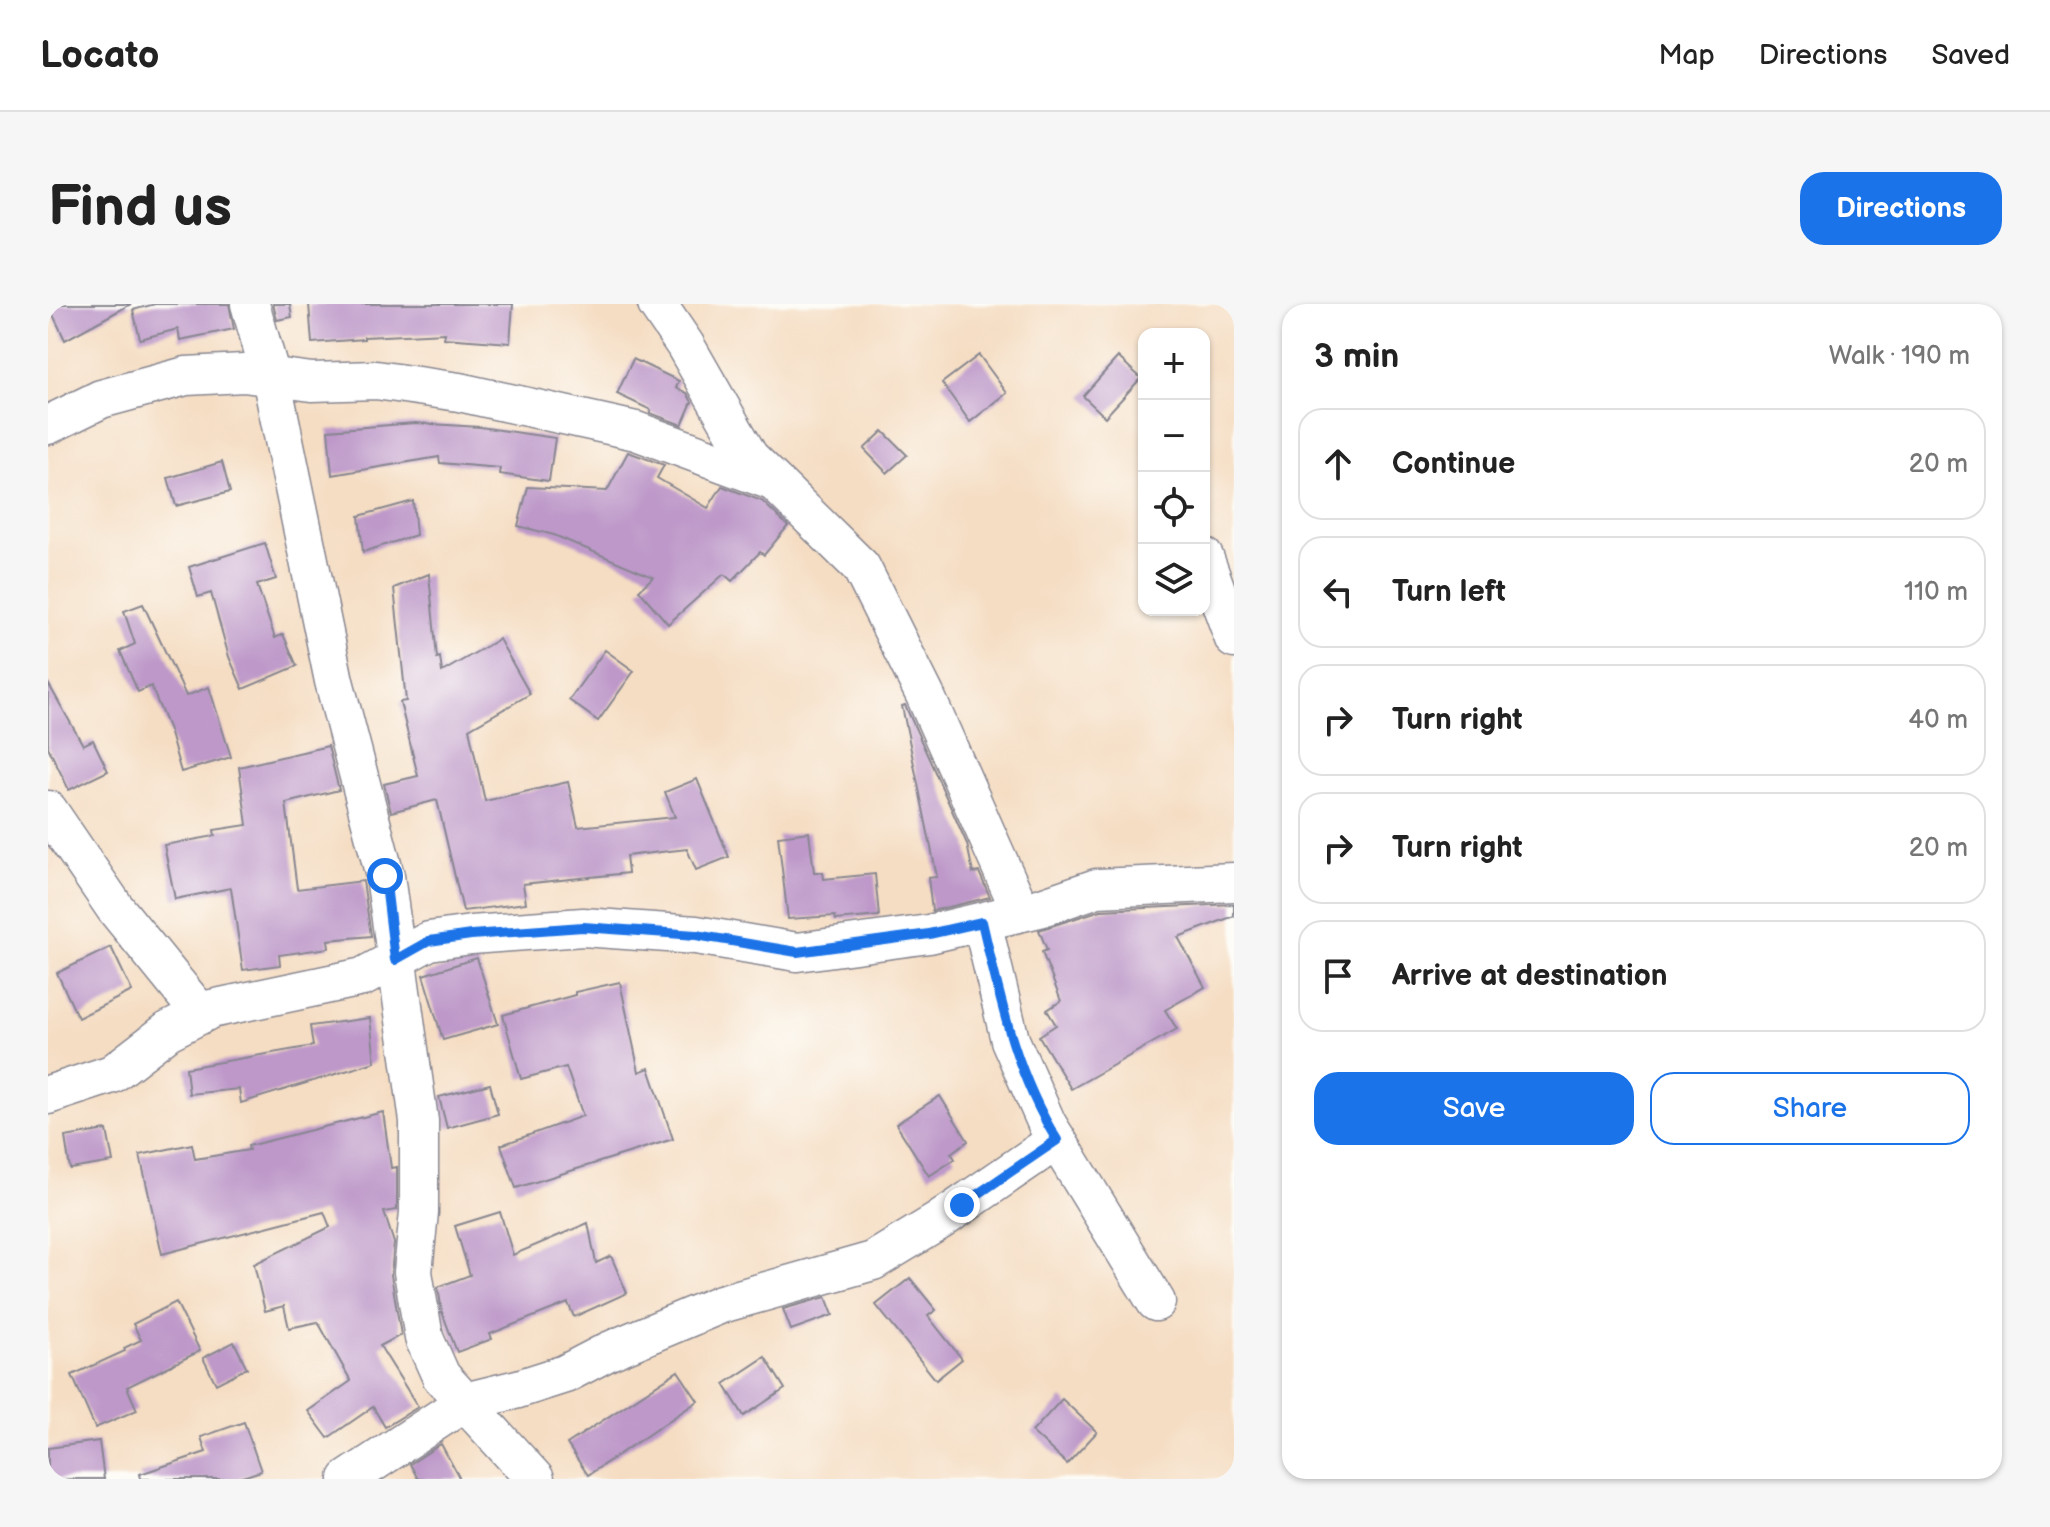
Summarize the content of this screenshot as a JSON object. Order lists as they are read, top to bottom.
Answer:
{
  "page": {
    "header": "Locato",
    "nav": ["Map", "Directions", "Saved"],
    "buttons": [
      "Directions",
      ["Save", "Share"]
    ],
    "title": "Find us",
    "heading": ["3 min", "Walk · 190 m"],
    "map_buttons": ["+", "−"],
    "list": [
      ["Continue", "20 m"],
      ["Turn left", "110 m"],
      ["Turn right", "40 m"],
      ["Turn right", "20 m"],
      "Arrive at destination"
    ]
  }
}
